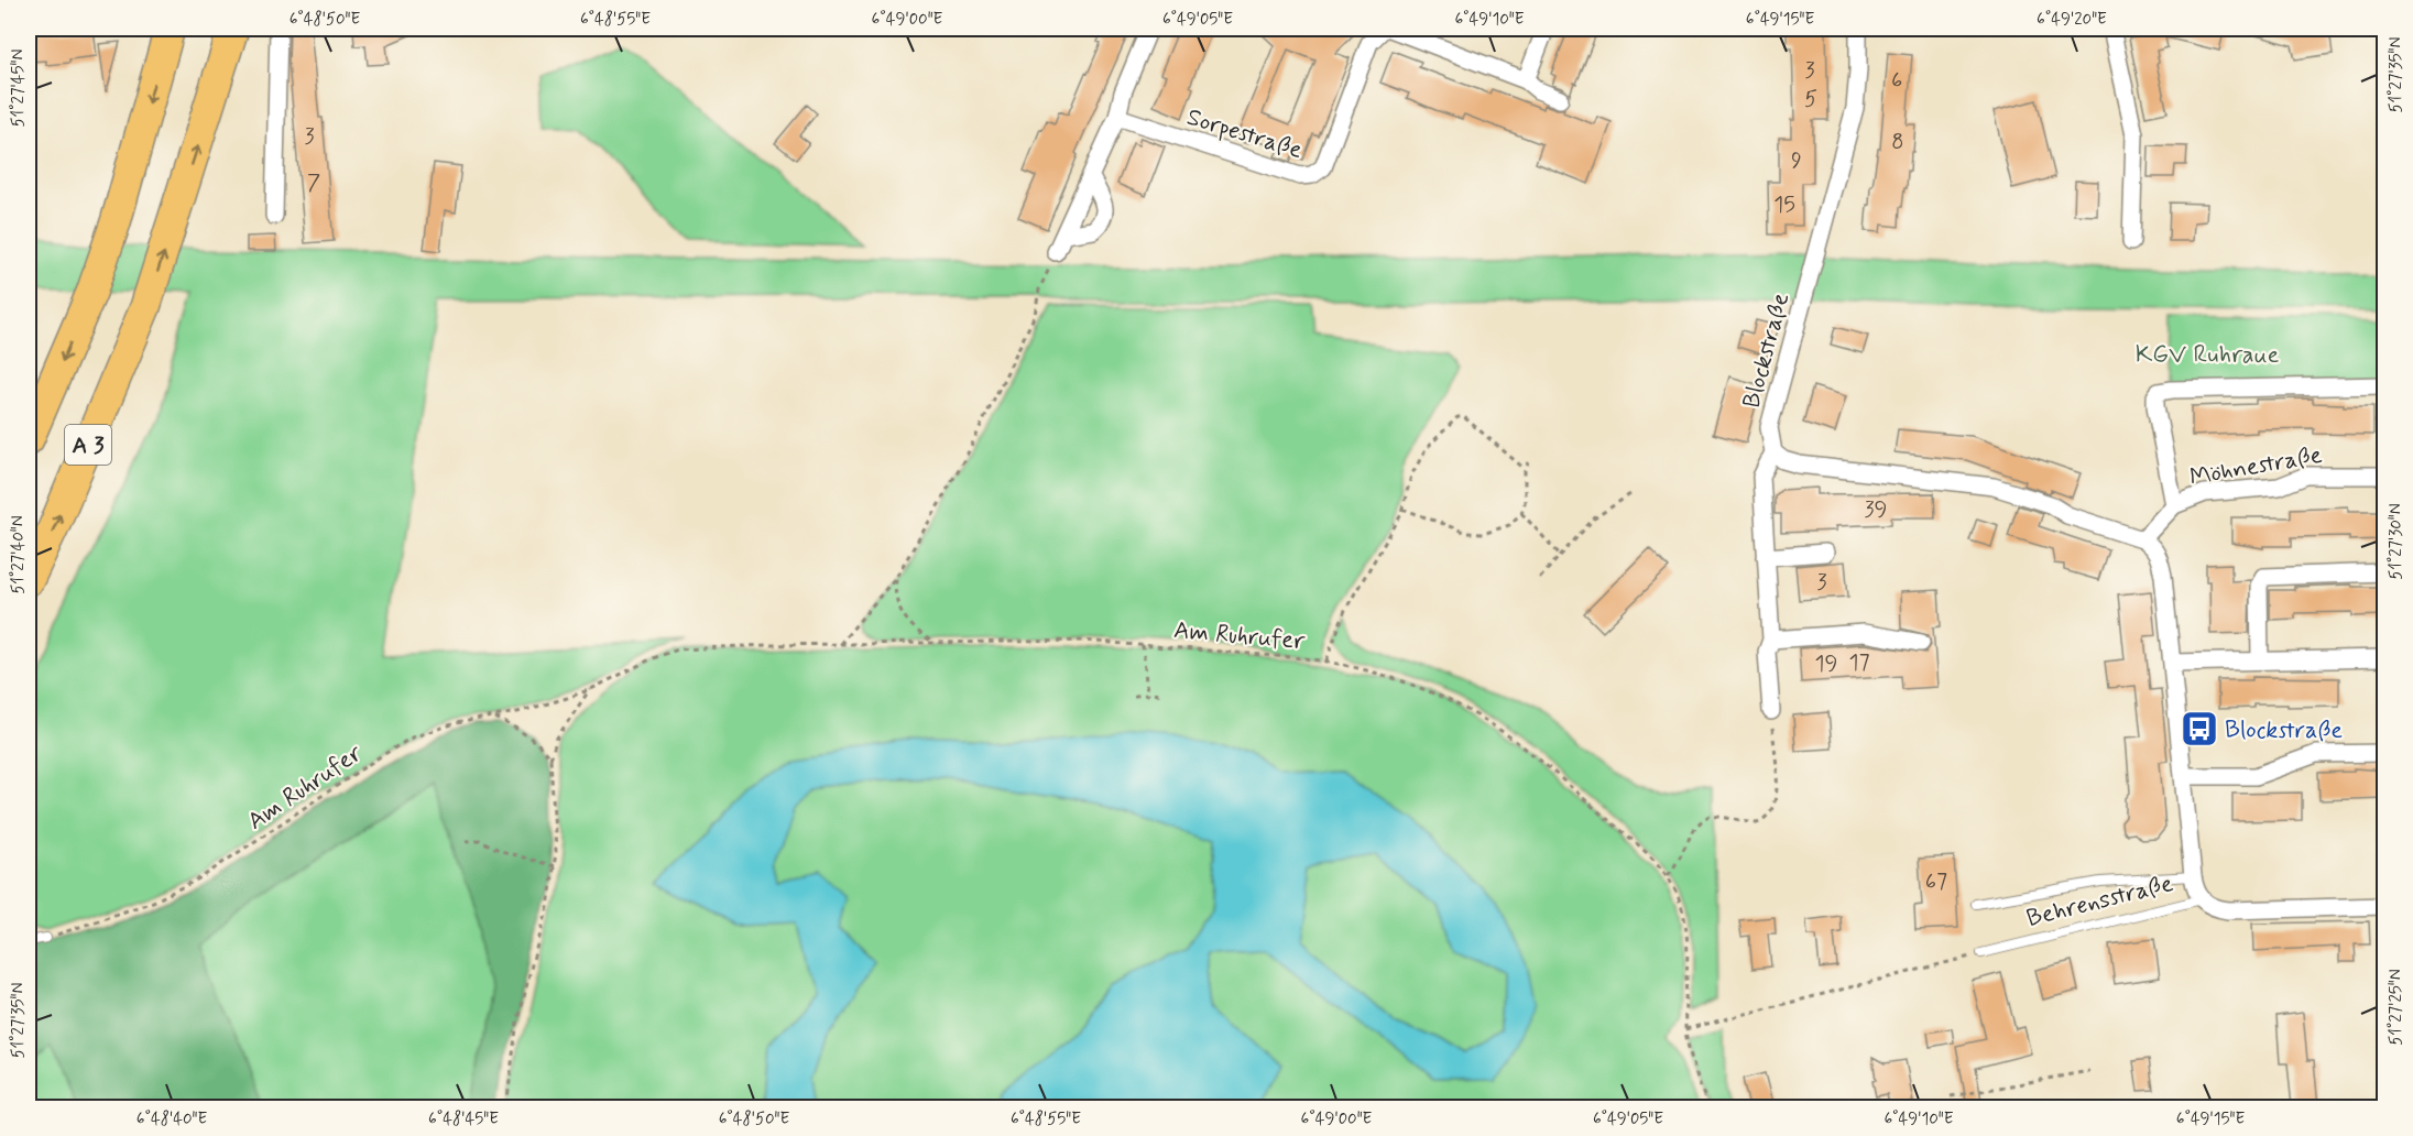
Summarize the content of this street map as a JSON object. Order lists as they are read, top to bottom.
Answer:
{
  "streets": {
    "highway": ["A 3"],
    "street": [
      "Sorpestraße",
      "Blockstraße",
      "Möhnestraße",
      "Behrensstraße"
    ],
    "path": ["Am Ruhrufer"]
  },
  "parks": ["KGV Ruhraue"],
  "places": {
    "bus stop": ["Blockstraße"]
  },
  "house_numbers": [
    "3",
    "6",
    "5",
    "3",
    "8",
    "9",
    "7",
    "15",
    "39",
    "3",
    "17",
    "19",
    "67"
  ],
  "coordinates": [
    "6°48'50\"E",
    "6°48'55\"E",
    "6°49'00\"E",
    "6°49'05\"E",
    "6°49'10\"E",
    "6°49'15\"E",
    "6°49'20\"E",
    "51°27'35\"N",
    "51°27'45\"N",
    "51°27'30\"N",
    "51°27'40\"N",
    "51°27'25\"N",
    "6°48'40\"E",
    "6°48'45\"E"
  ]
}
